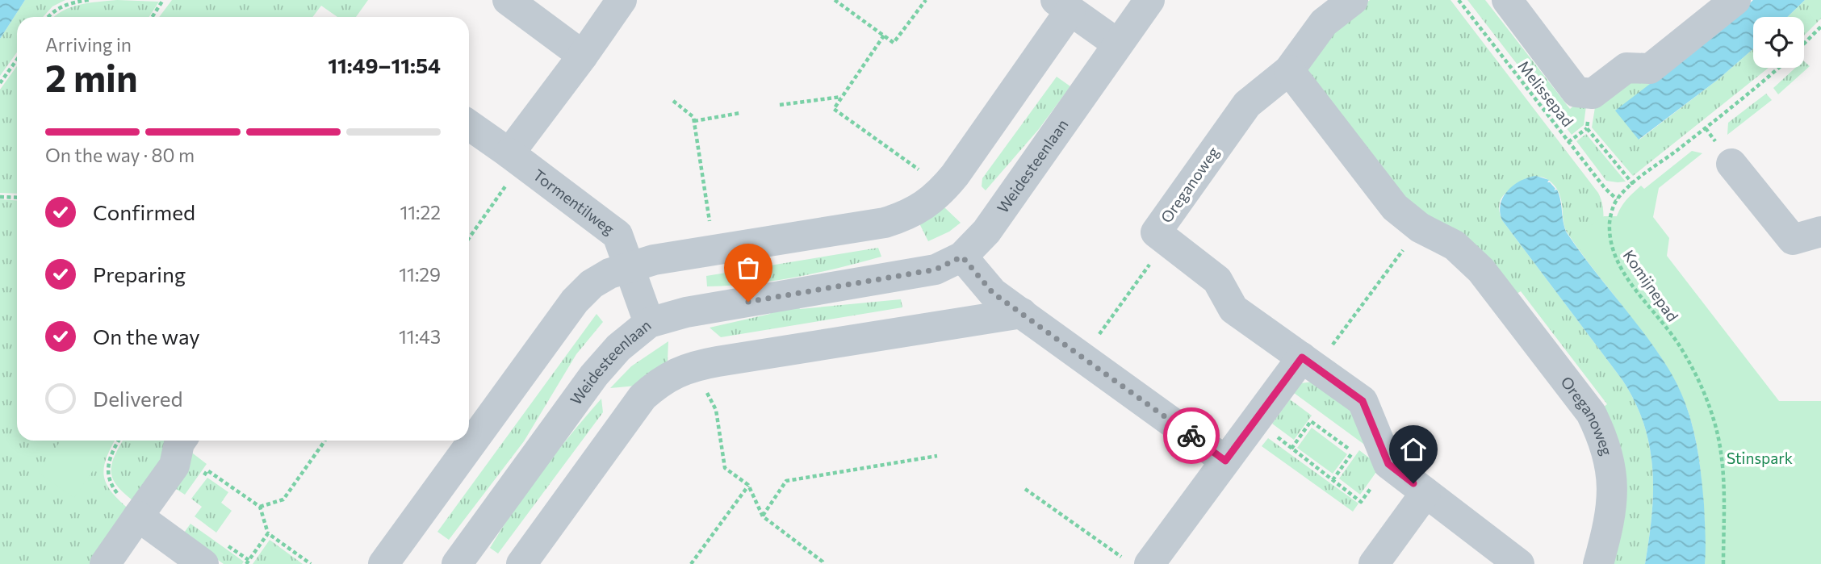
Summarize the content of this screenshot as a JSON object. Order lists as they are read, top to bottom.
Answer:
{
  "streets": {
    "street": ["Weidesteenlaan", "Oreganoweg", "Tormentilweg"],
    "path": ["Melissepad", "Komijnepad"]
  },
  "crossings": [
    ["Melissepad", "Komijnepad"],
    ["Weidesteenlaan", "Tormentilweg"]
  ],
  "parks": ["Stinspark"],
  "page": {
    "heading": ["2 min", "Arriving in", "11:49–11:54"],
    "bar": "On the way · 80 m",
    "list": [
      ["Confirmed", "11:22"],
      ["Preparing", "11:29"],
      ["On the way", "11:43"],
      "Delivered"
    ]
  }
}
